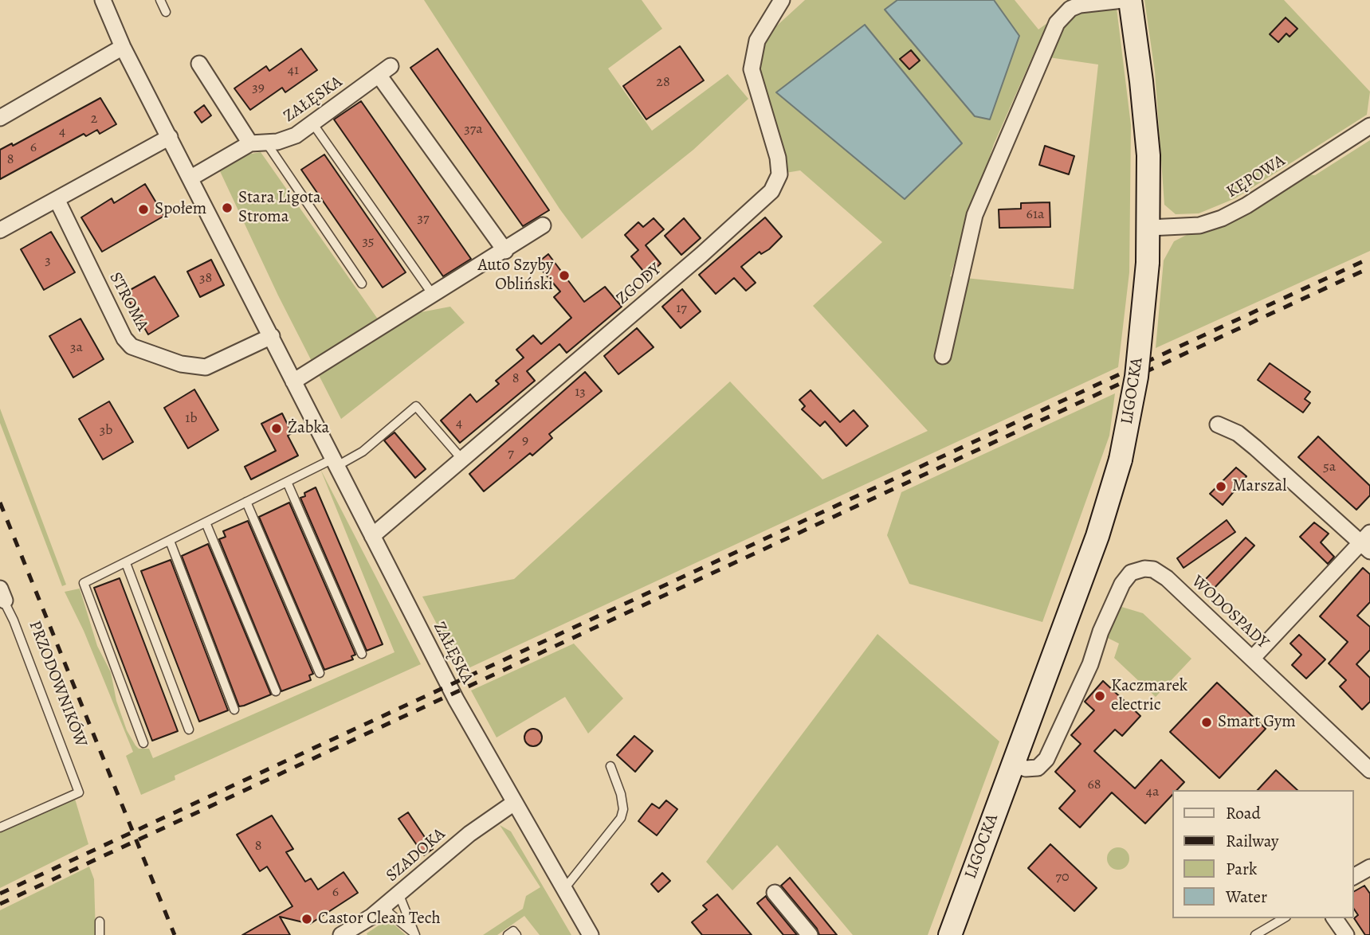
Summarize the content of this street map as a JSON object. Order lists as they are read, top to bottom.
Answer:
{
  "streets": {
    "street": [
      "ZAŁĘSKA",
      "KĘPOWA",
      "ZGODY",
      "STROMA",
      "LIGOCKA",
      "WODOSPADY",
      "SZADOKA"
    ],
    "lane": ["PRZODOWNIKÓW"]
  },
  "crossings": [
    ["ZAŁĘSKA", "ZGODY"],
    ["ZAŁĘSKA", "STROMA"],
    ["ZAŁĘSKA", "SZADOKA"],
    ["KĘPOWA", "LIGOCKA"],
    ["LIGOCKA", "WODOSPADY"]
  ],
  "places": [
    "Stara Ligota Stroma",
    "Społem",
    "Auto Szyby Obliński",
    "Żabka",
    "Marszal",
    "Kaczmarek electric",
    "Smart Gym",
    "Castor Clean Tech"
  ],
  "house_numbers": [
    "41",
    "28",
    "39",
    "2",
    "37a",
    "4",
    "6",
    "8",
    "61a",
    "37",
    "35",
    "3",
    "38",
    "17",
    "3a",
    "8",
    "13",
    "1b",
    "4",
    "3b",
    "9",
    "7",
    "5a",
    "68",
    "4a",
    "8",
    "70",
    "6"
  ],
  "legend": [
    "Road",
    "Railway",
    "Park",
    "Water"
  ]
}
